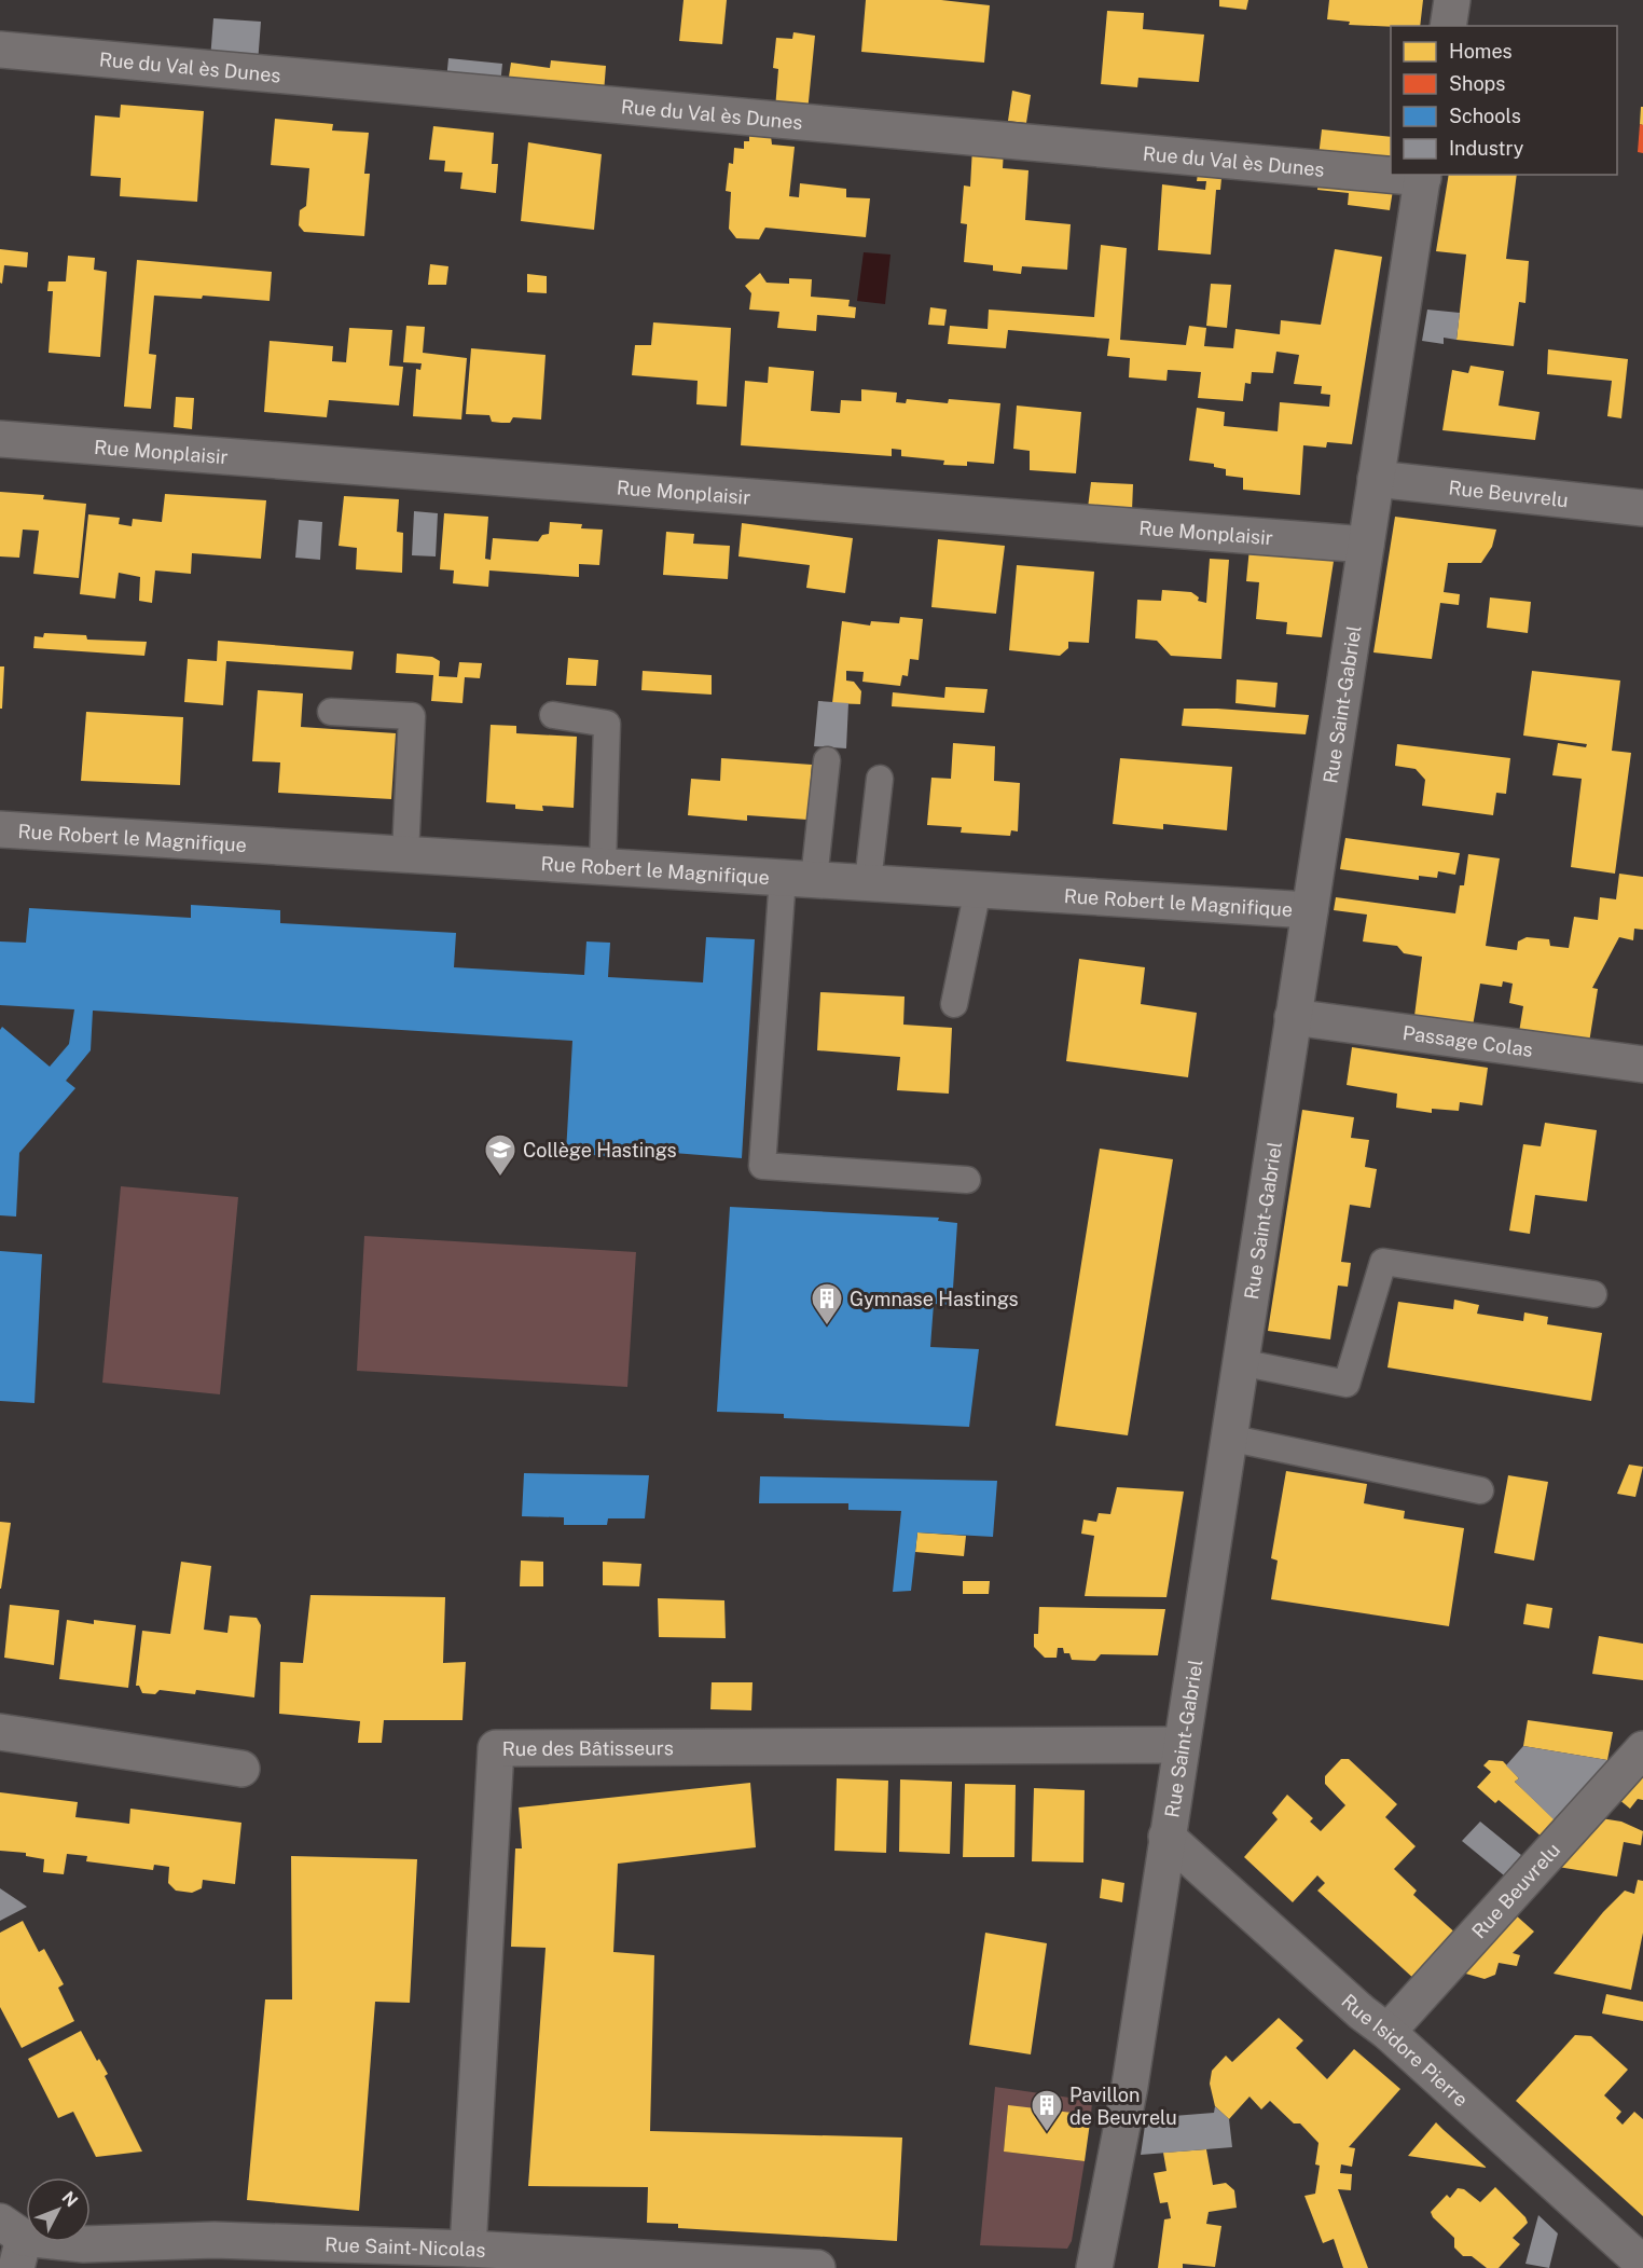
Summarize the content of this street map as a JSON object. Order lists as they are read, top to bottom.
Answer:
{
  "streets": {
    "street": [
      "Rue du Val ès Dunes",
      "Rue Monplaisir",
      "Rue Beuvrelu",
      "Rue Saint-Gabriel",
      "Rue Robert le Magnifique",
      "Passage Colas",
      "Rue des Bâtisseurs",
      "Rue Isidore Pierre",
      "Rue Saint-Nicolas"
    ]
  },
  "crossings": [
    ["Rue Monplaisir", "Rue Saint-Gabriel"],
    ["Rue Beuvrelu", "Rue Saint-Gabriel"],
    ["Rue Beuvrelu", "Rue Isidore Pierre"],
    ["Rue Saint-Gabriel", "Rue Robert le Magnifique"],
    ["Rue Saint-Gabriel", "Passage Colas"],
    ["Rue Saint-Gabriel", "Rue des Bâtisseurs"],
    ["Rue Saint-Gabriel", "Rue Isidore Pierre"],
    ["Rue des Bâtisseurs", "Rue Saint-Nicolas"]
  ],
  "places": {
    "school or university": ["Collège Hastings"],
    "building": ["Gymnase Hastings", "Pavillon de Beuvrelu"]
  },
  "legend": [
    "Homes",
    "Shops",
    "Schools",
    "Industry"
  ],
  "north": "top right"
}
